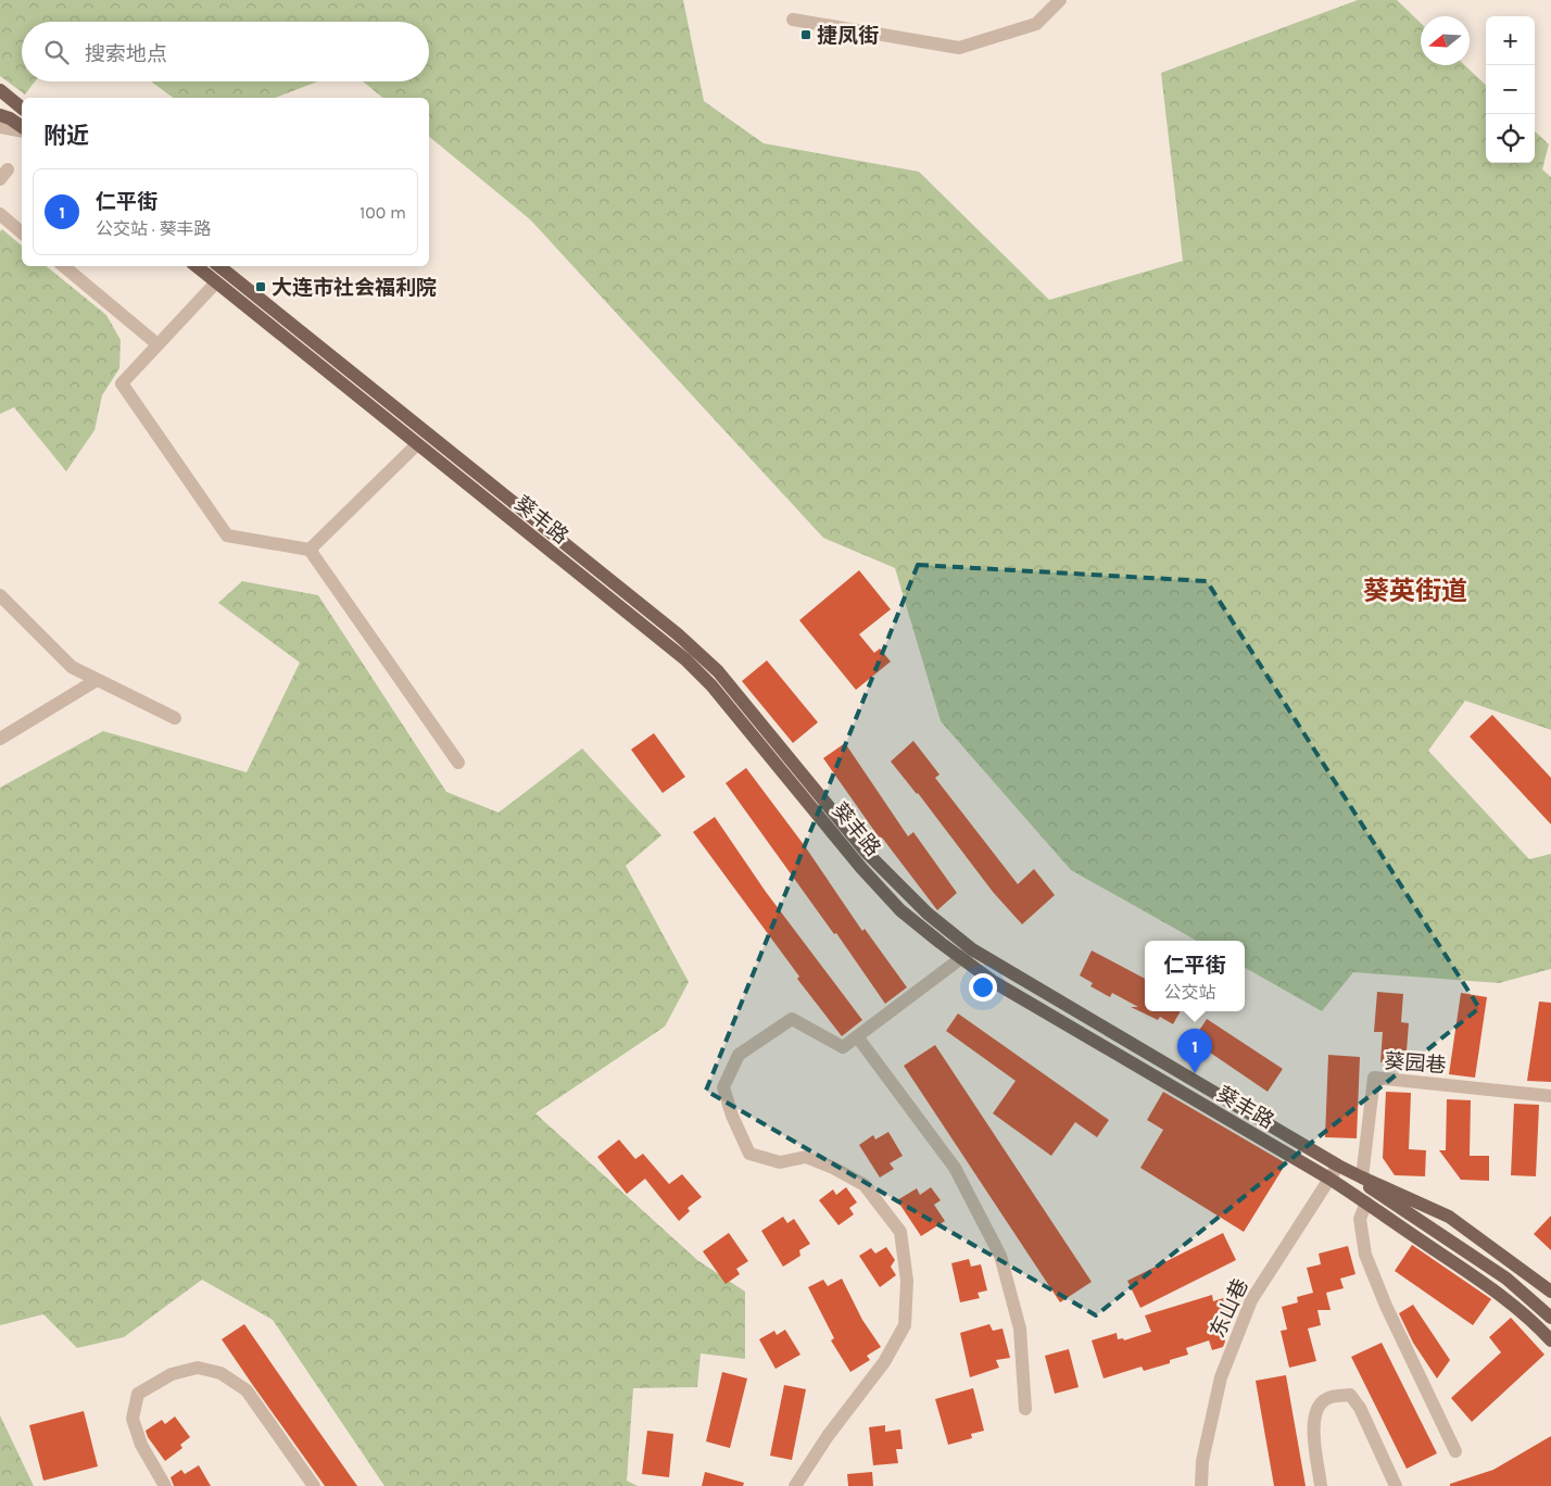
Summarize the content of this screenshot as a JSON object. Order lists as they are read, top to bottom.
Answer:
{
  "streets": {
    "main road": ["葵丰路"],
    "street": ["葵园巷", "东山巷"]
  },
  "crossings": [
    ["葵丰路", "葵园巷"],
    ["葵丰路", "东山巷"]
  ],
  "districts": ["葵英街道"],
  "places": {
    "transit": ["捷凤街", "大连市社会福利院"]
  },
  "north": "left",
  "page": {
    "map_buttons": ["+", "−"],
    "search": "搜索地点",
    "heading": "附近",
    "list": [
      {
        "mark": "1",
        "name": "仁平街",
        "note": "公交站 · 葵丰路",
        "value": "100 m"
      }
    ],
    "popup": ["仁平街", "公交站"],
    "pins": "1"
  }
}
